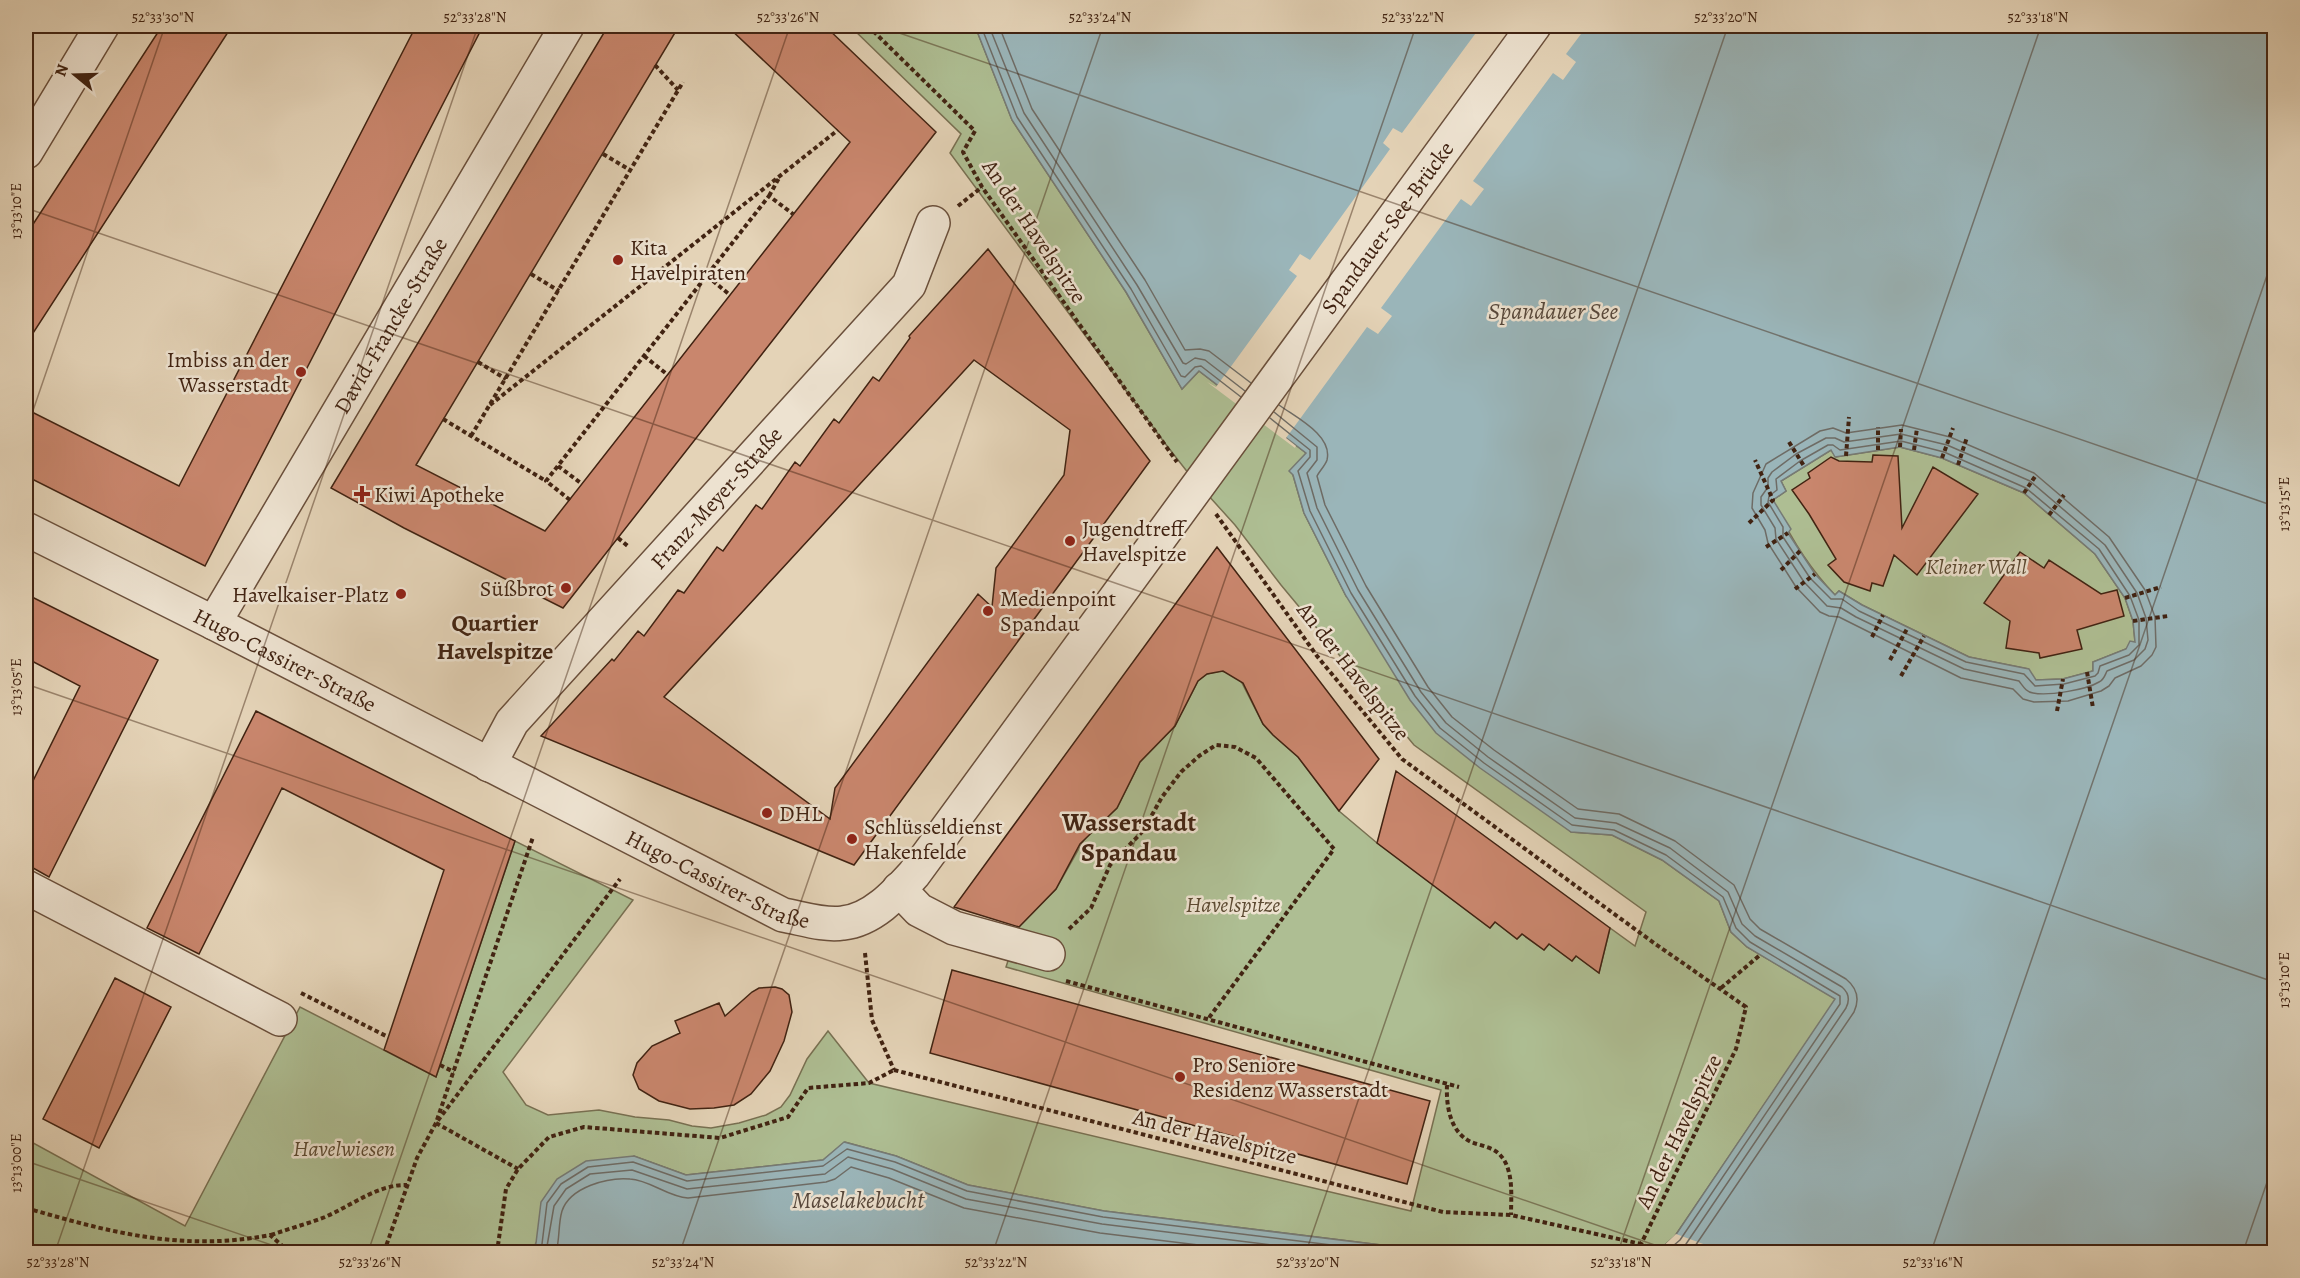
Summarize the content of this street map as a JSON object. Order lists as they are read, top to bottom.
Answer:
{
  "streets": {
    "street": [
      "Spandauer-See-Brücke",
      "David-Francke-Straße",
      "Franz-Meyer-Straße",
      "Hugo-Cassirer-Straße"
    ],
    "path": ["An der Havelspitze"]
  },
  "crossings": [
    ["Spandauer-See-Brücke", "Hugo-Cassirer-Straße"],
    ["David-Francke-Straße", "Hugo-Cassirer-Straße"],
    ["Franz-Meyer-Straße", "Hugo-Cassirer-Straße"]
  ],
  "districts": ["Quartier Havelspitze", "Wasserstadt Spandau"],
  "water": ["Spandauer See", "Maselakebucht"],
  "parks": ["Kleiner Wall", "Havelspitze", "Havelwiesen"],
  "places": {
    "other": [
      "Kita Havelpiraten",
      "Imbiss an der Wasserstadt",
      "Jugendtreff Havelspitze",
      "Süßbrot",
      "Havelkaiser-Platz",
      "Medienpoint Spandau",
      "DHL",
      "Schlüsseldienst Hakenfelde",
      "Pro Seniore Residenz Wasserstadt"
    ],
    "health": ["Kiwi Apotheke"]
  },
  "north": "left",
  "coordinates": [
    "52°33'30\"N",
    "52°33'28\"N",
    "52°33'26\"N",
    "52°33'24\"N",
    "52°33'22\"N",
    "52°33'20\"N",
    "52°33'18\"N",
    "13°13'10\"E",
    "13°13'15\"E",
    "13°13'05\"E",
    "13°13'00\"E",
    "52°33'16\"N"
  ]
}
